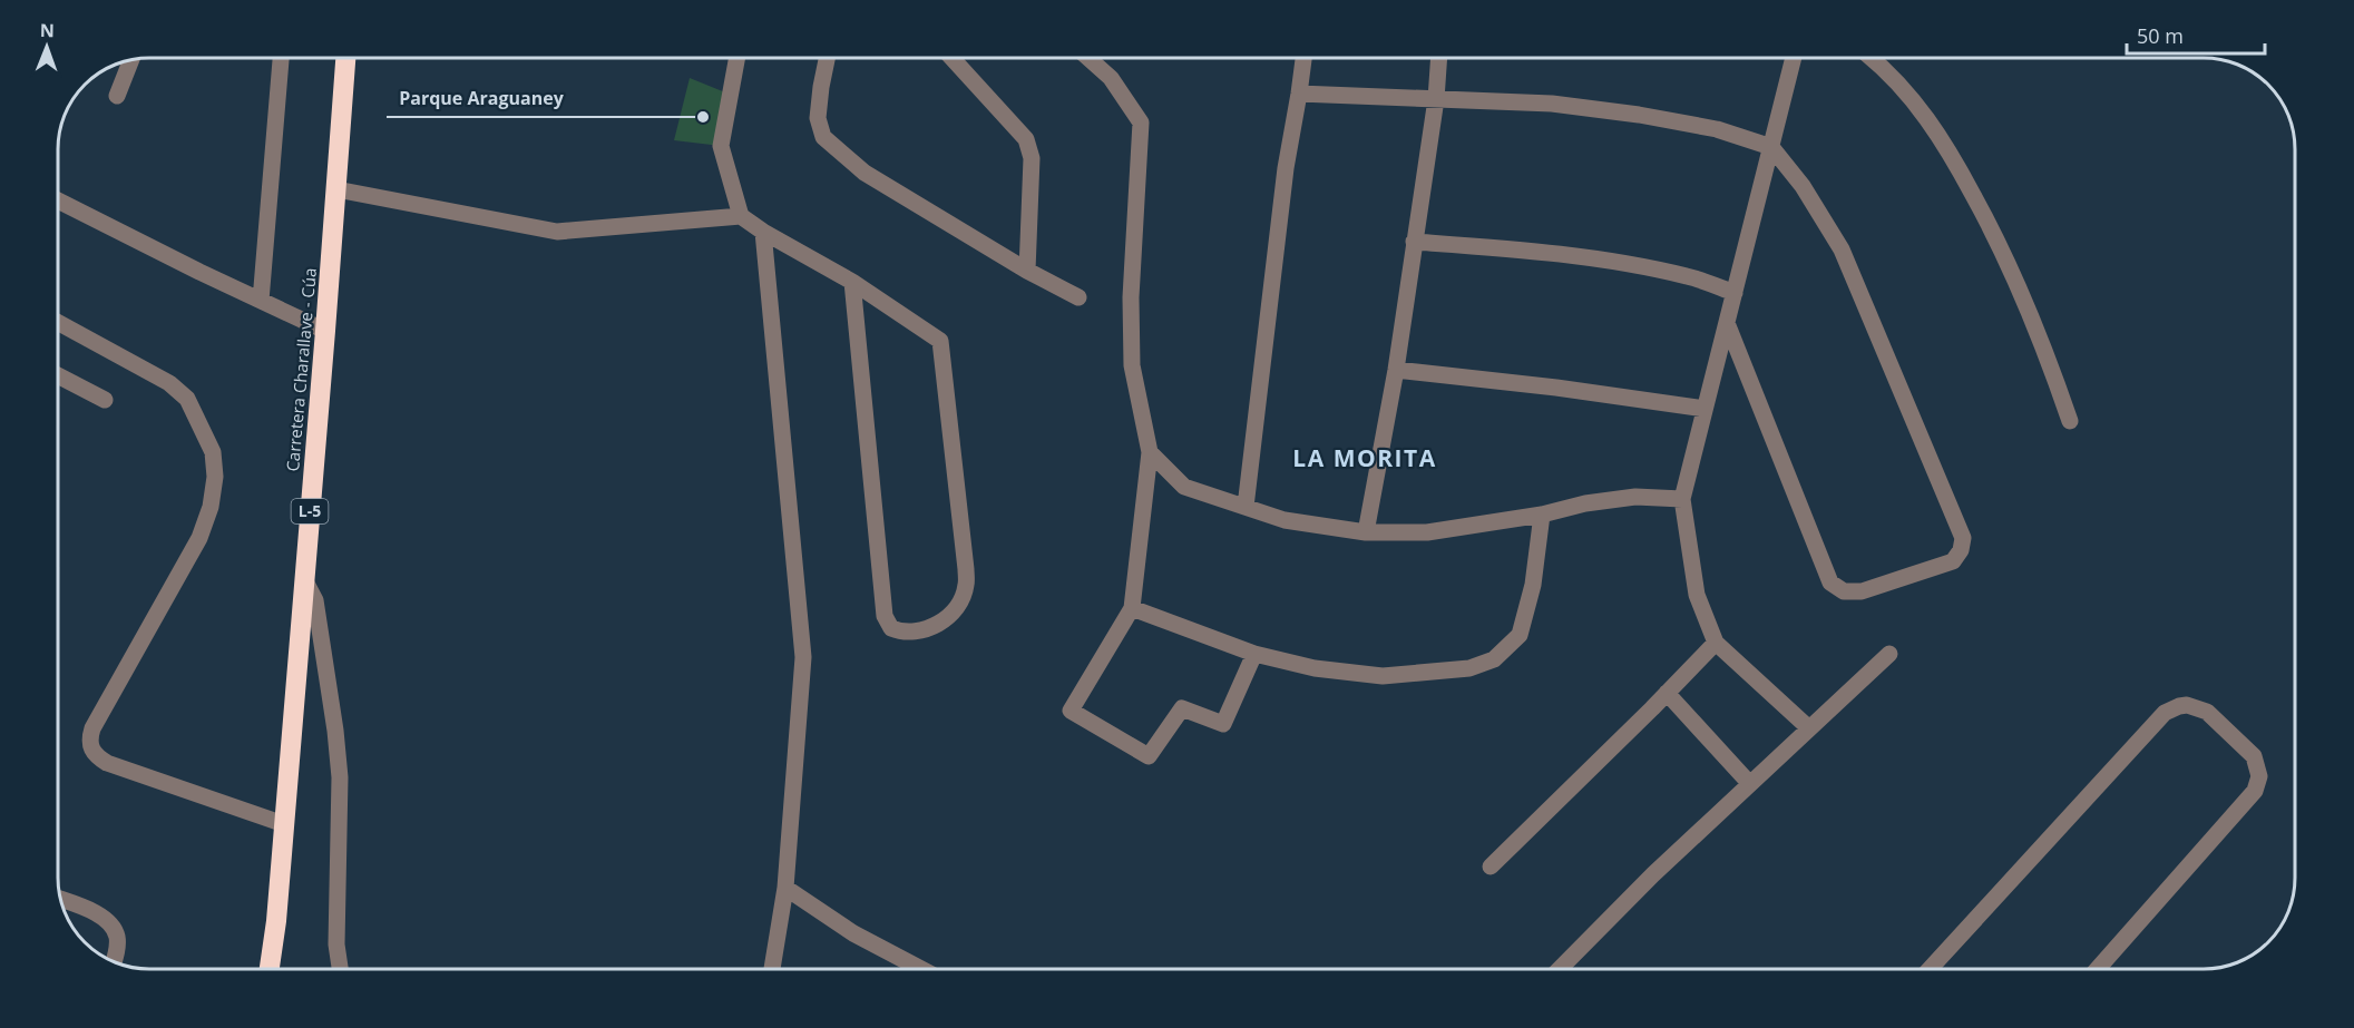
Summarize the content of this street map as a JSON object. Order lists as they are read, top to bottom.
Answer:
{
  "streets": {
    "highway": ["Carretera Charallave - Cúa", "L-5"]
  },
  "districts": ["LA MORITA"],
  "places": ["Parque Araguaney"],
  "scale_bar": "50 m",
  "north": "top"
}
